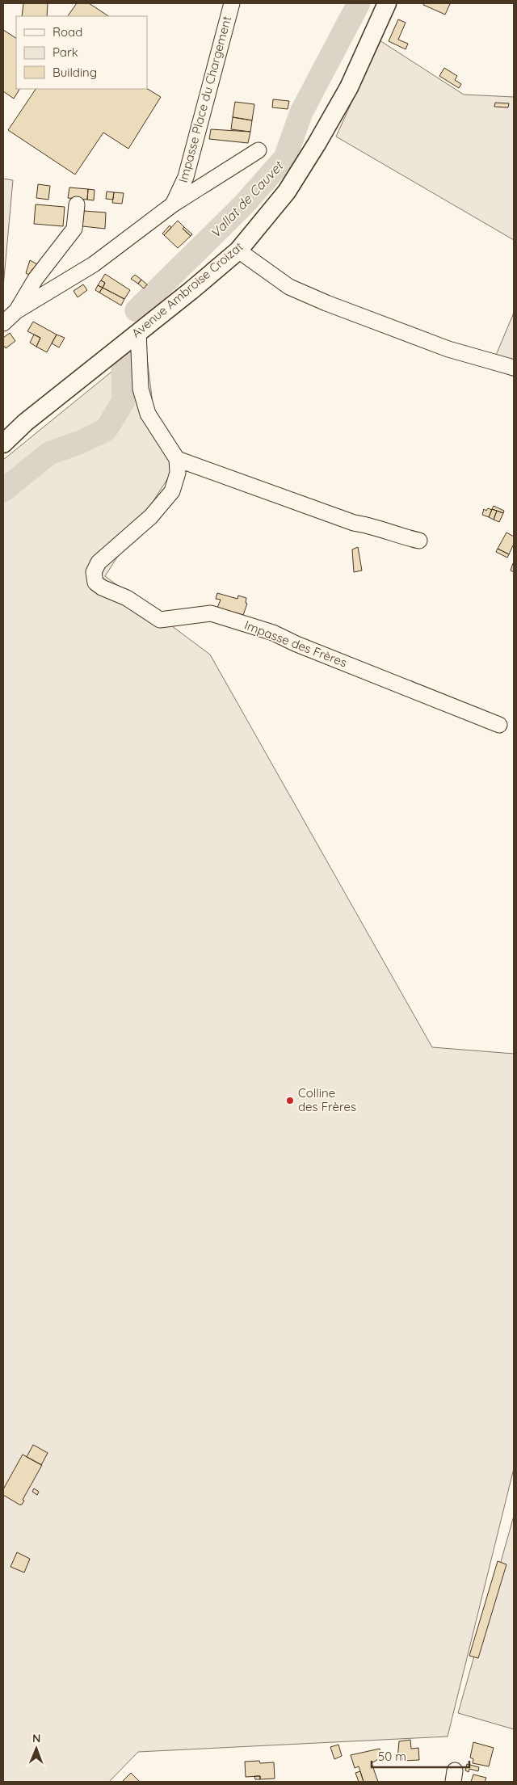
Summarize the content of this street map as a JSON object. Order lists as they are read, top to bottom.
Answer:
{
  "streets": {
    "main road": ["Avenue Ambroise Croizat"],
    "street": ["Impasse Place du Chargement", "Impasse des Frères"]
  },
  "water": ["Vallat de Cauvet"],
  "places": ["Colline des Frères"],
  "legend": ["Road", "Park", "Building"],
  "scale_bar": "50 m",
  "north": "top"
}
